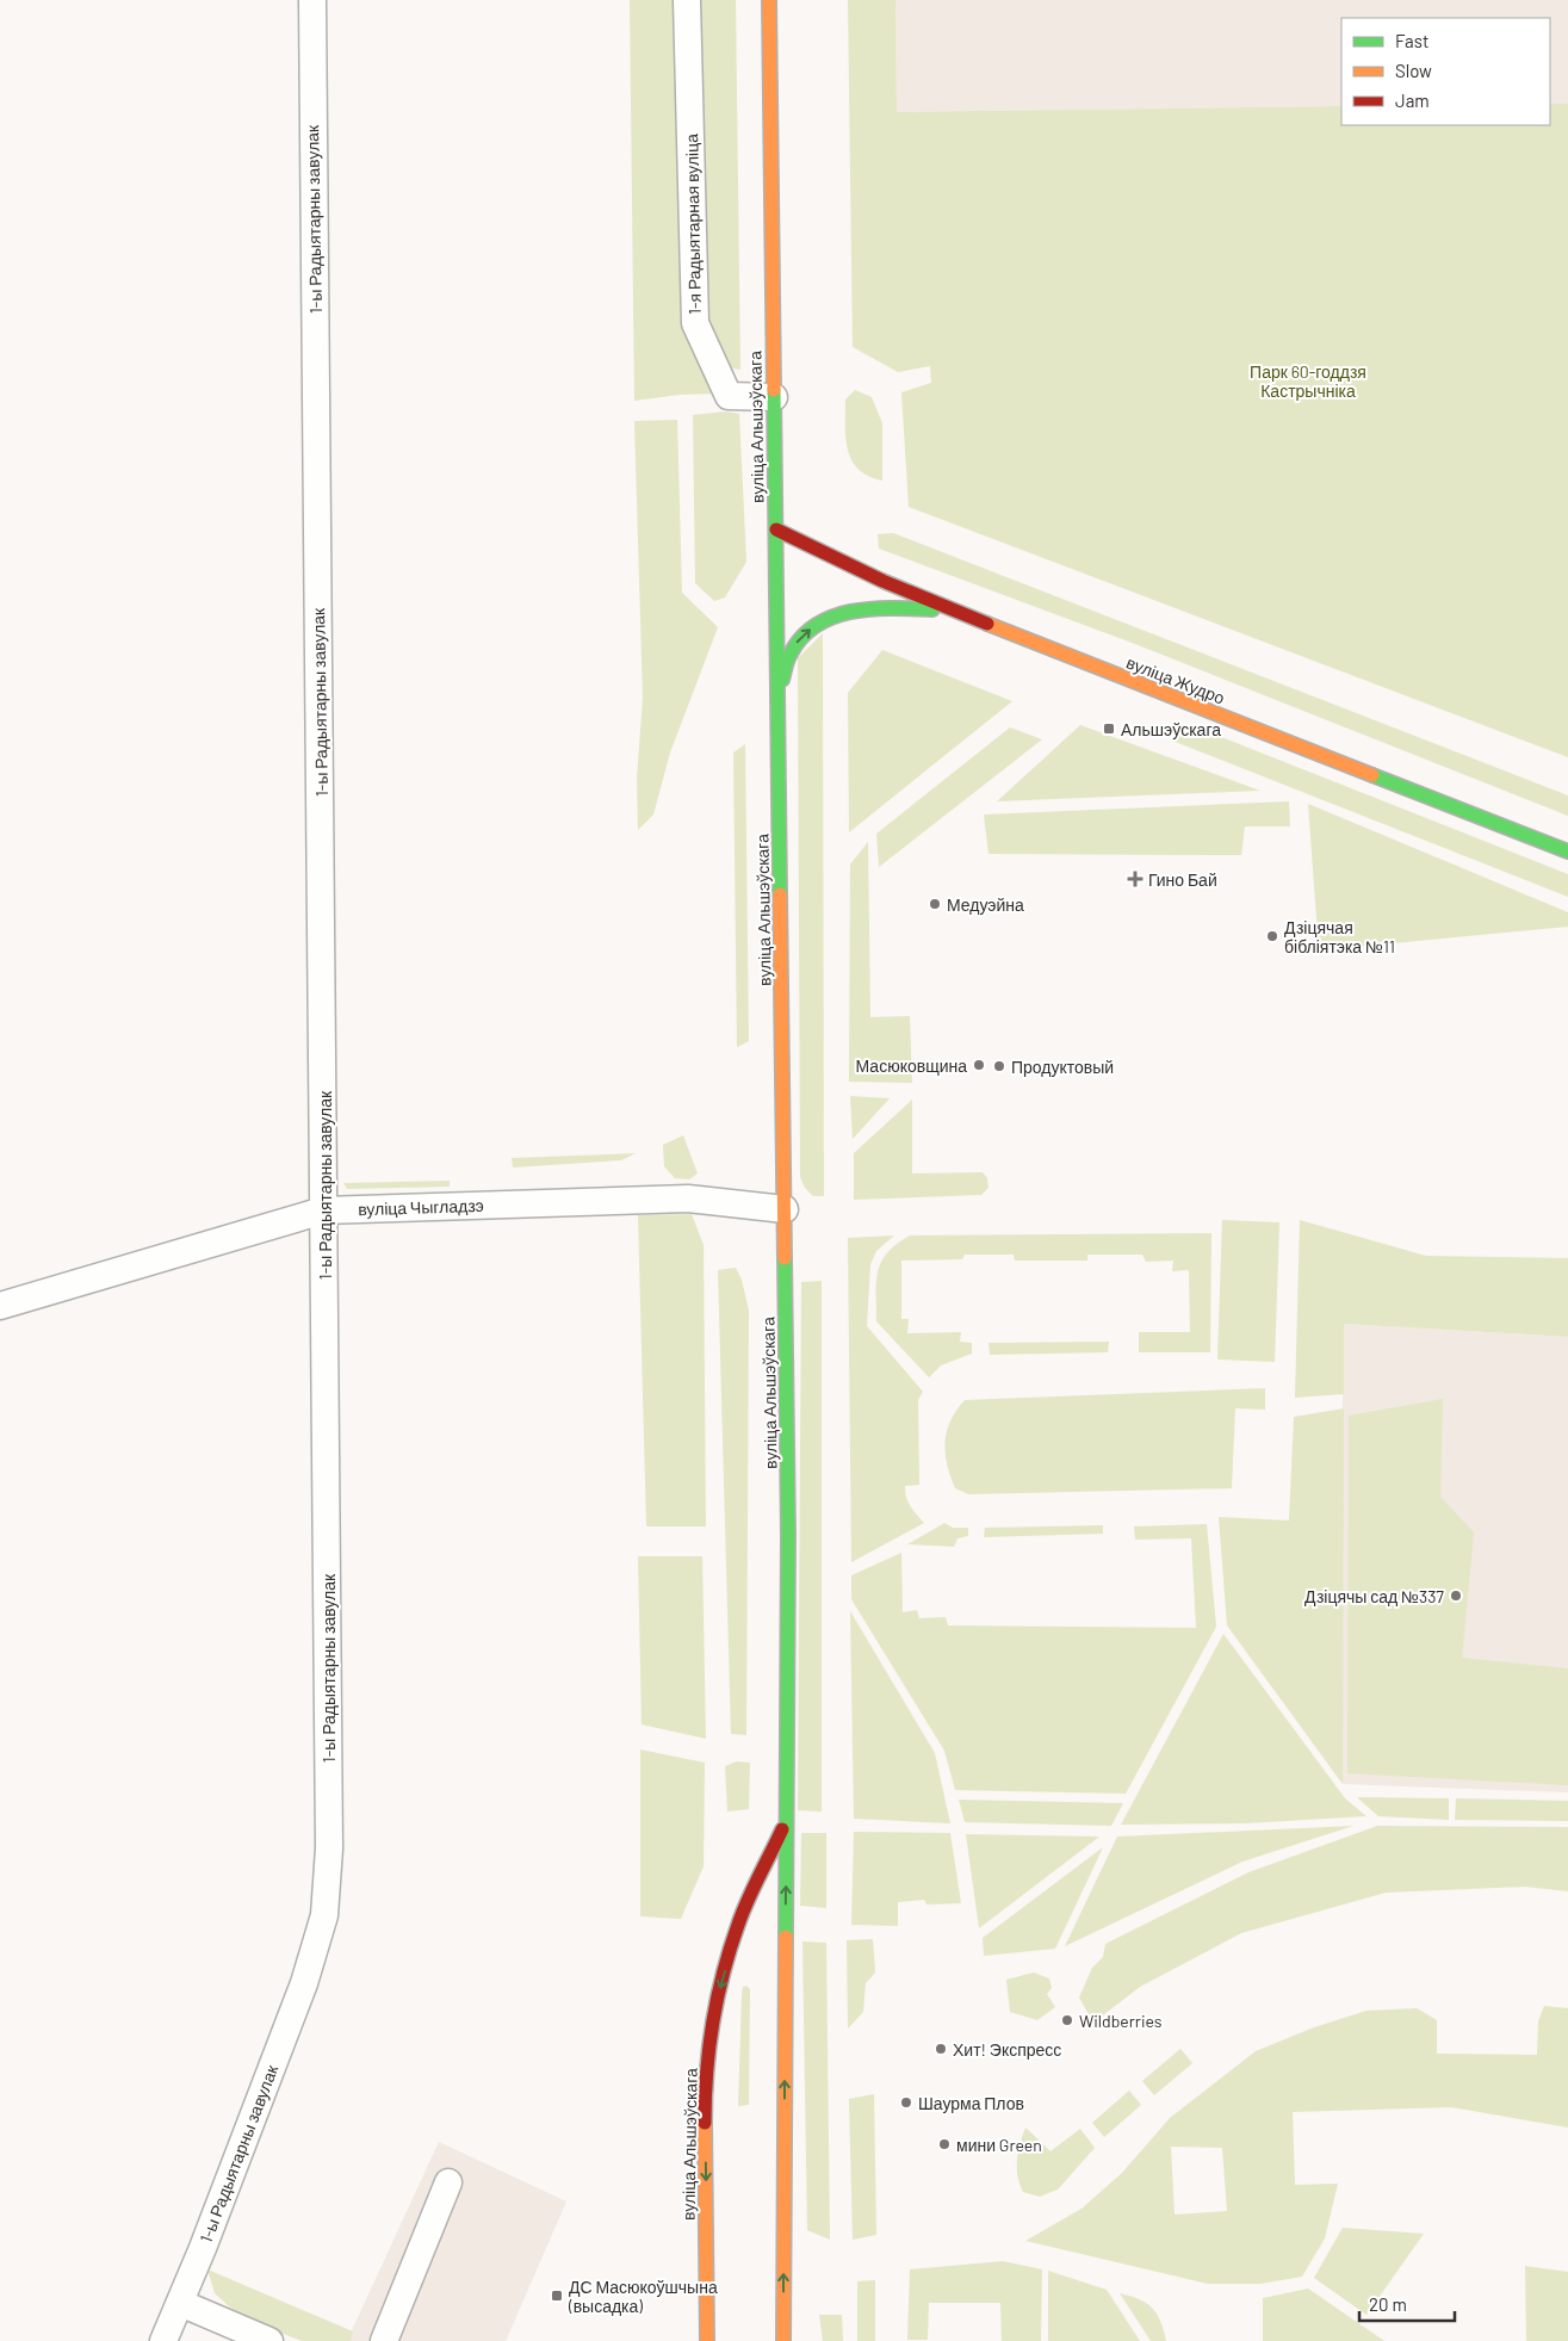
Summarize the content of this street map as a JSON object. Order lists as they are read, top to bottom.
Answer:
{
  "streets": {
    "main road": ["вуліца Альшэўскага", "вуліца Жудро"],
    "street": ["1-ы Радыятарны завулак", "1-я Радыятарная вуліца", "вуліца Чыгладзэ"]
  },
  "crossings": [
    ["1-ы Радыятарны завулак", "вуліца Чыгладзэ"],
    ["1-я Радыятарная вуліца", "вуліца Альшэўскага"],
    ["вуліца Альшэўскага", "вуліца Жудро"],
    ["вуліца Альшэўскага", "вуліца Чыгладзэ"]
  ],
  "parks": ["Парк 60-годдзя Кастрычніка"],
  "places": {
    "transit": ["Альшэўскага", "ДС Масюкоўшчына (высадка)"],
    "health": ["Гино Бай"],
    "other": [
      "Медуэйна",
      "Дзіцячая бібліятэка №11",
      "Масюковщина",
      "Продуктовый",
      "Дзіцячы сад №337",
      "Wildberries",
      "Хит! Экспресс",
      "Шаурма Плов",
      "мини Green"
    ]
  },
  "legend": ["Fast", "Slow", "Jam"],
  "scale_bar": "20 m"
}
